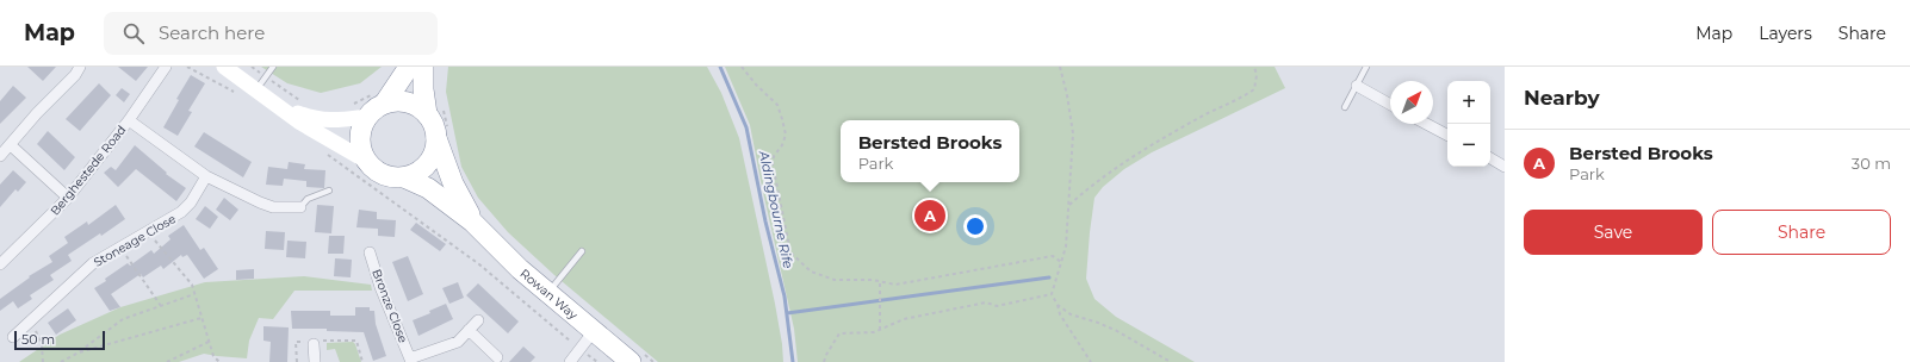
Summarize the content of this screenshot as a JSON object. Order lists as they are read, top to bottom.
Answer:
{
  "streets": {
    "highway": ["Rowan Way"],
    "street": ["Berghestede Road", "Stoneage Close", "Bronze Close"]
  },
  "water": ["Aldingbourne Rife"],
  "scale_bar": "50 m",
  "north": "top right",
  "page": {
    "header": "Map",
    "search": "Search here",
    "nav": ["Map", "Layers", "Share"],
    "heading": "Nearby",
    "map_buttons": ["+", "−"],
    "popup": ["Bersted Brooks", "Park"],
    "list": [
      {
        "mark": "A",
        "name": "Bersted Brooks",
        "note": "Park",
        "value": "30 m"
      }
    ],
    "buttons": ["Save", "Share"],
    "pins": "A",
    "scale": "50 m"
  }
}
